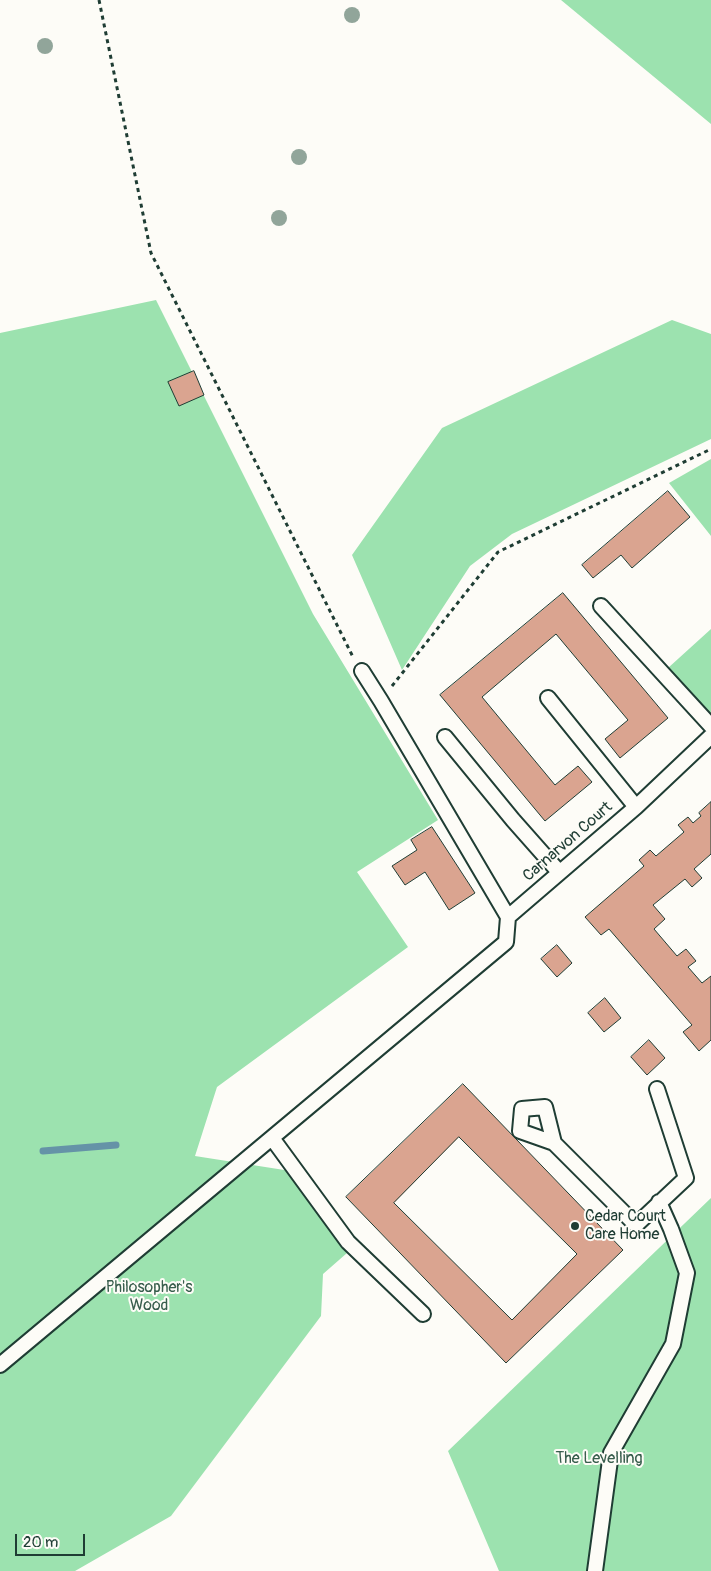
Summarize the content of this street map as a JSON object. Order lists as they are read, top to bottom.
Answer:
{
  "streets": {
    "lane": ["Carnarvon Court"]
  },
  "parks": ["Philosopher's Wood", "The Levelling"],
  "places": ["Cedar Court Care Home"],
  "scale_bar": "20 m"
}
